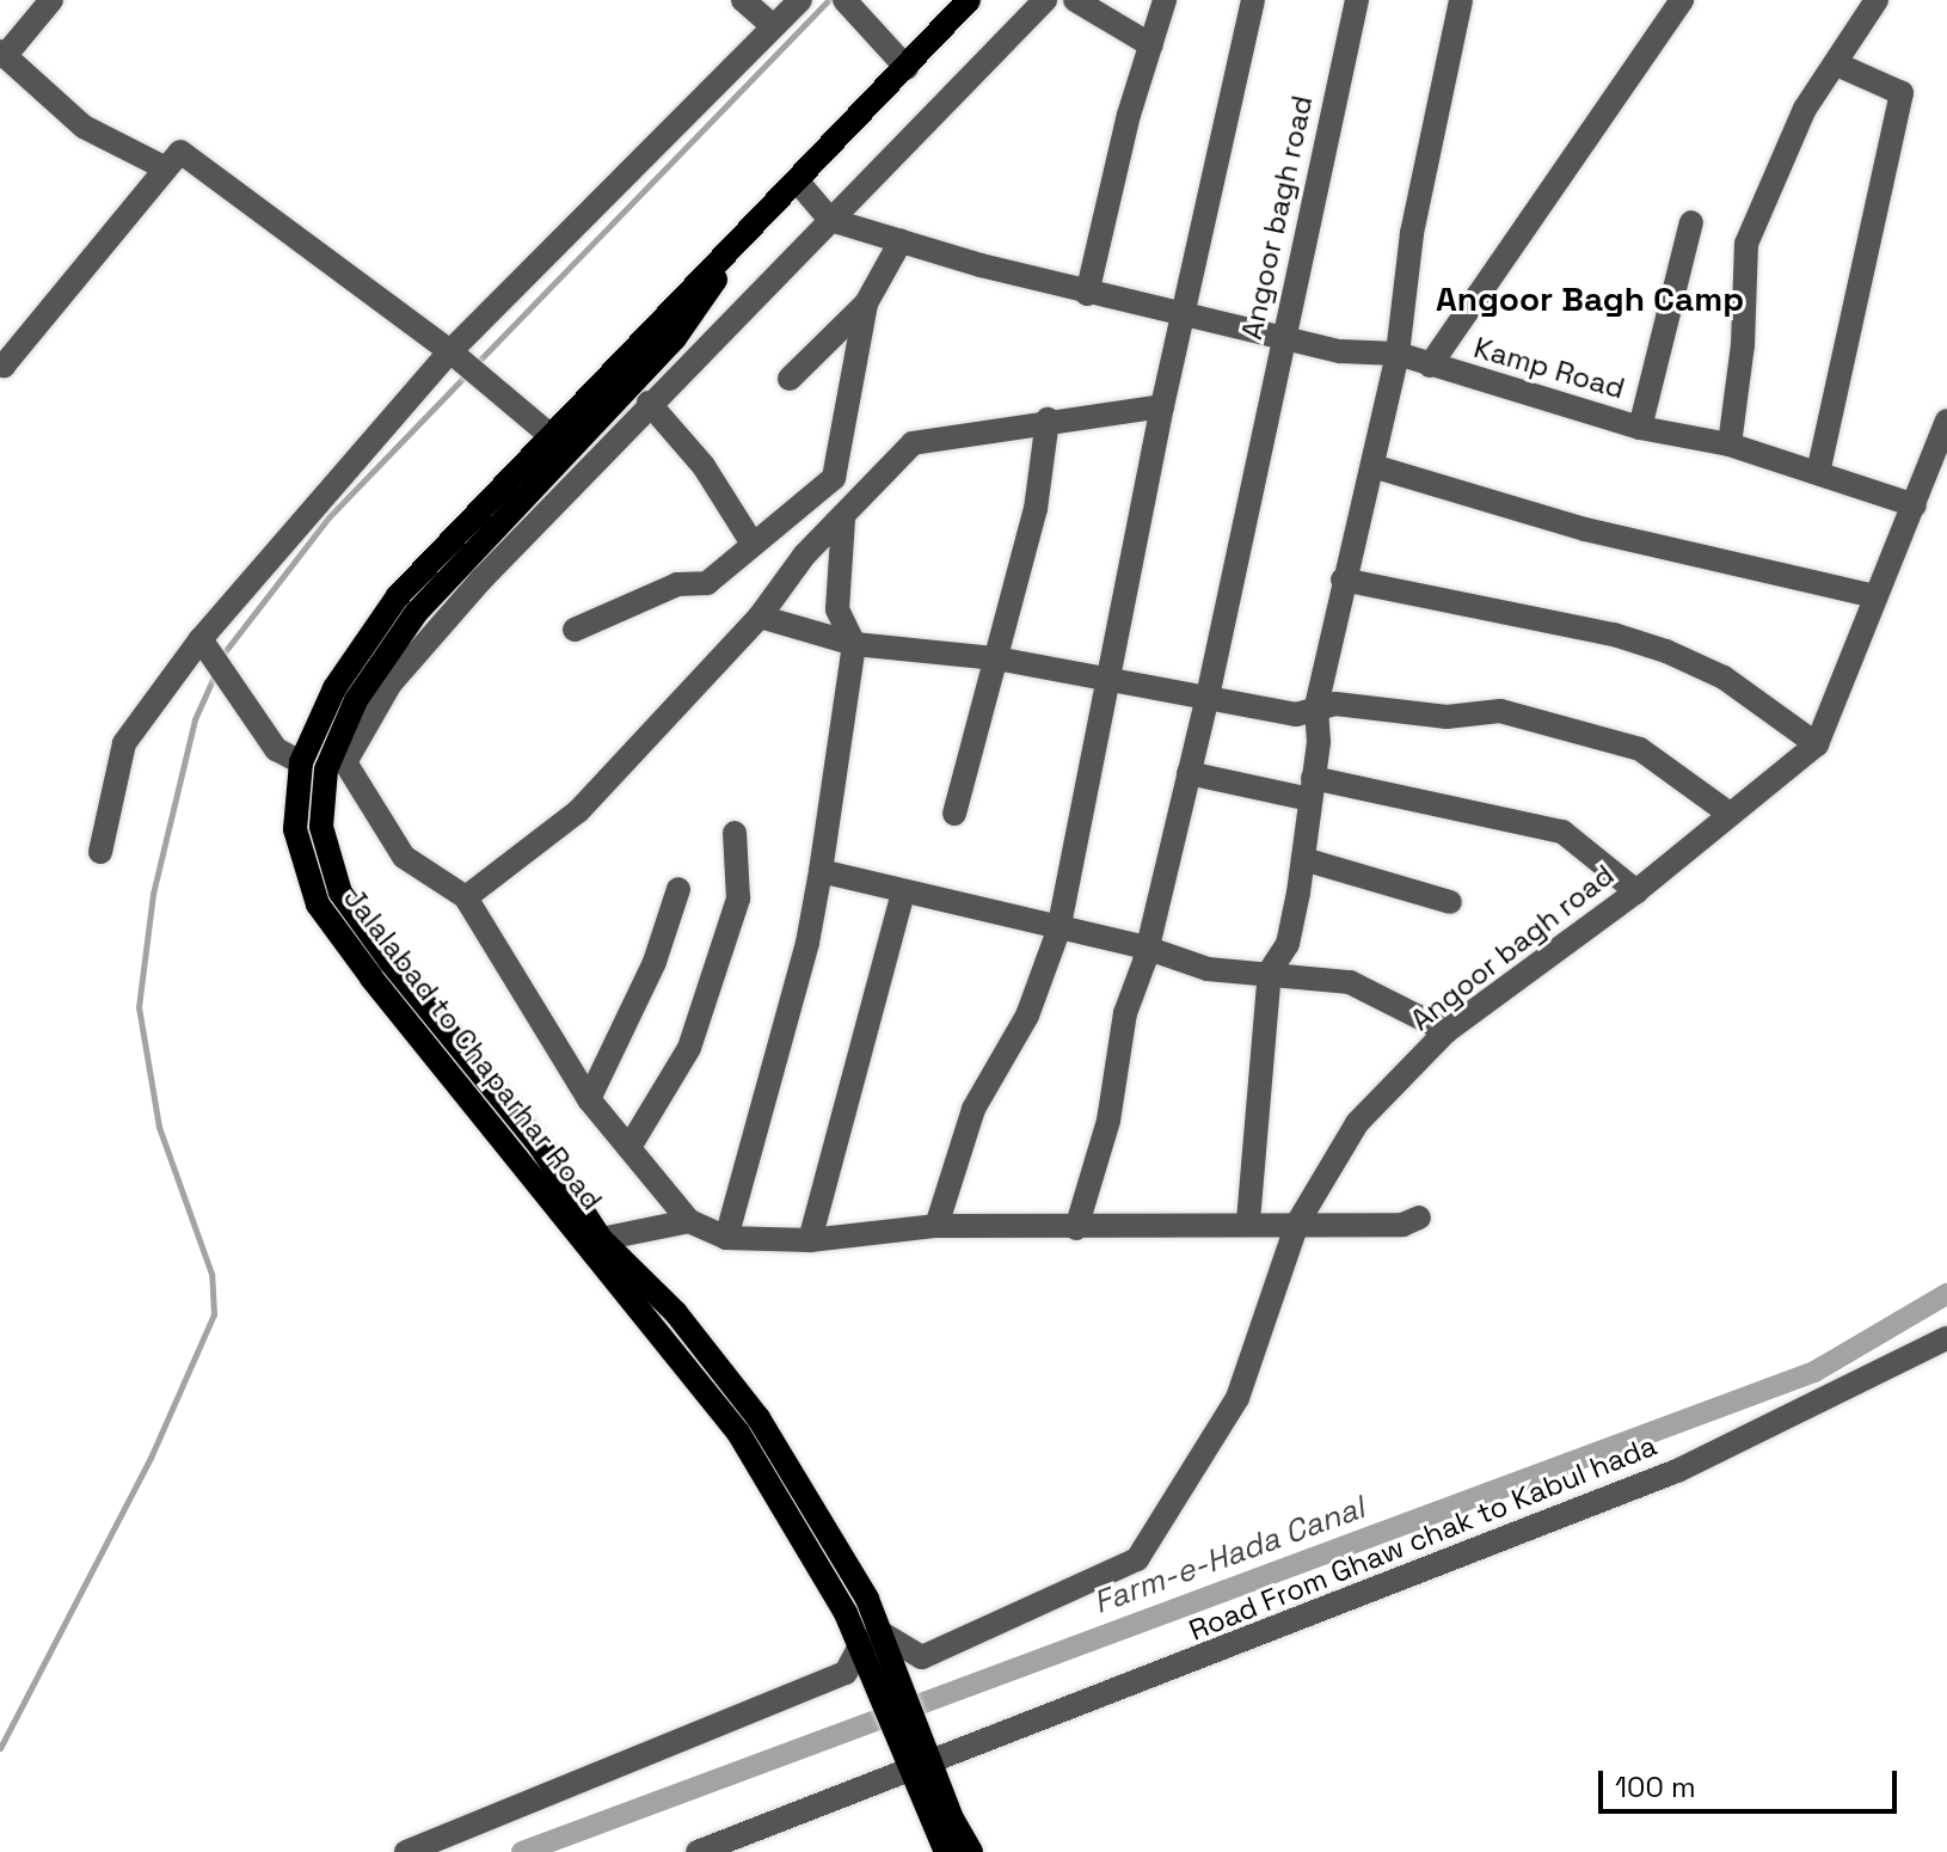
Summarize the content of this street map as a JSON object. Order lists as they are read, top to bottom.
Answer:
{
  "streets": {
    "main road": ["Jalalabad to Chaparhar Road"],
    "street": ["Angoor bagh road", "Kamp Road", "Road From Ghaw chak to Kabul hada"]
  },
  "crossings": [
    ["Angoor bagh road", "Kamp Road"],
    ["Angoor bagh road", "Jalalabad to Chaparhar Road"],
    ["Jalalabad to Chaparhar Road", "Road From Ghaw chak to Kabul hada"]
  ],
  "districts": ["Angoor Bagh Camp"],
  "water": ["Farm-e-Hada Canal"],
  "scale_bar": "100 m"
}
